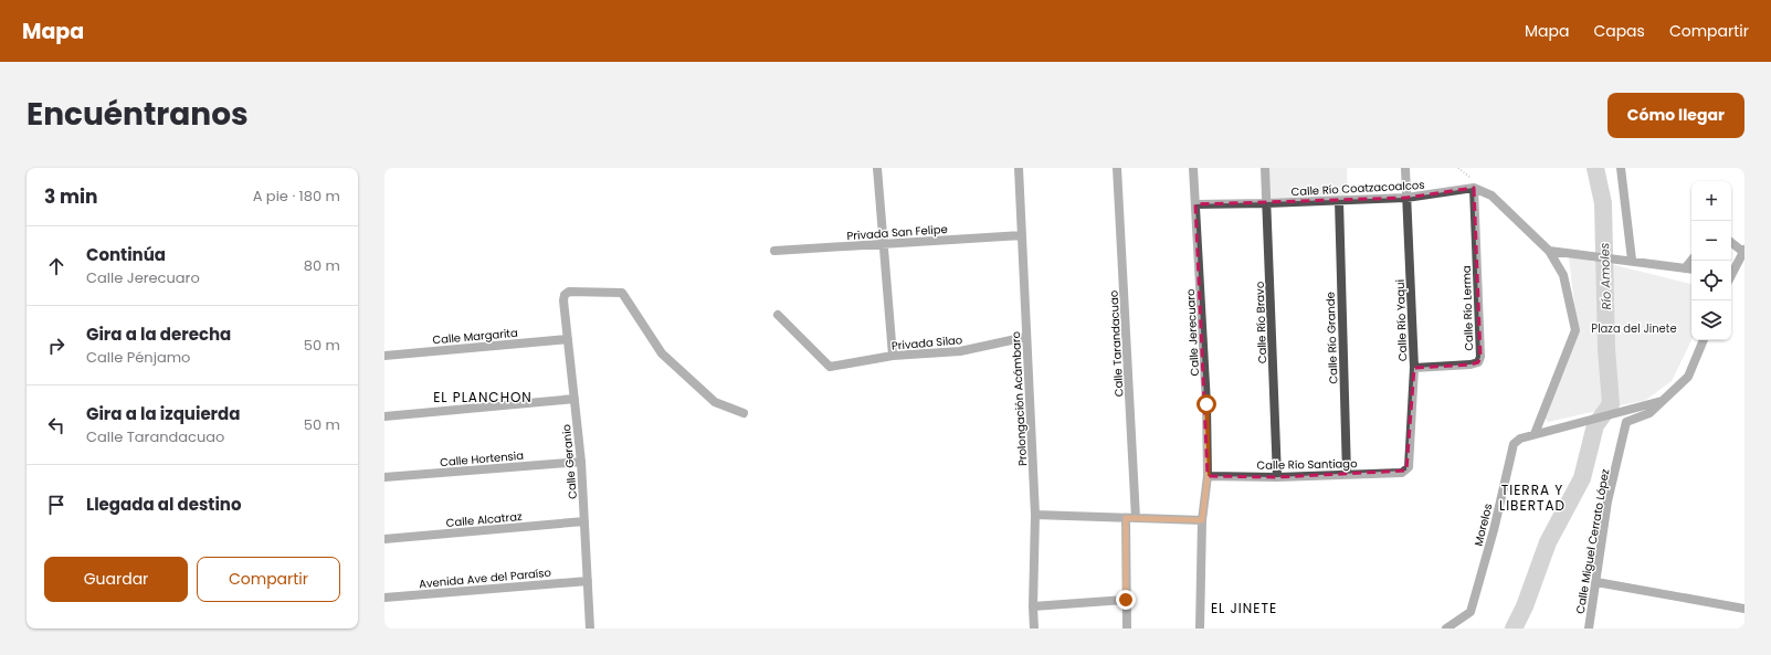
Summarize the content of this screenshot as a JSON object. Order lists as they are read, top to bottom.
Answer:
{
  "streets": {
    "street": [
      "Calle Río Coatzacoalcos",
      "Privada San Felipe",
      "Calle Río Lerma",
      "Calle Río Yaqui",
      "Calle Río Bravo",
      "Calle Jerecuaro",
      "Calle Margarita",
      "Calle Río Grande",
      "Privada Silao",
      "Calle Tarandacuao",
      "Prolongación Acámbaro",
      "Calle Hortensia",
      "Calle Geranio",
      "Calle Río Santiago",
      "Calle Alcatraz",
      "Morelos",
      "Calle Miguel Cerrato López",
      "Avenida Ave del Paraíso"
    ]
  },
  "crossings": [
    ["Calle Río Coatzacoalcos", "Calle Río Lerma"],
    ["Calle Río Coatzacoalcos", "Calle Río Yaqui"],
    ["Calle Río Coatzacoalcos", "Calle Río Bravo"],
    ["Calle Río Coatzacoalcos", "Calle Jerecuaro"],
    ["Calle Río Coatzacoalcos", "Calle Río Grande"],
    ["Privada San Felipe", "Prolongación Acámbaro"],
    ["Calle Río Lerma", "Calle Río Yaqui"],
    ["Calle Río Yaqui", "Calle Río Santiago"],
    ["Calle Río Bravo", "Calle Río Santiago"],
    ["Calle Jerecuaro", "Calle Río Santiago"],
    ["Calle Margarita", "Calle Geranio"],
    ["Calle Río Grande", "Calle Río Santiago"],
    ["Privada Silao", "Prolongación Acámbaro"],
    ["Calle Hortensia", "Calle Geranio"],
    ["Calle Geranio", "Calle Alcatraz"],
    ["Calle Geranio", "Avenida Ave del Paraíso"],
    ["Morelos", "Calle Miguel Cerrato López"]
  ],
  "districts": ["EL PLANCHON", "TIERRA Y LIBERTAD", "EL JINETE"],
  "water": ["Río Amoles"],
  "parks": ["Plaza del Jinete"],
  "page": {
    "header": "Mapa",
    "nav": ["Mapa", "Capas", "Compartir"],
    "title": "Encuéntranos",
    "buttons": [
      "Cómo llegar",
      ["Guardar", "Compartir"]
    ],
    "heading": ["3 min", "A pie · 180 m"],
    "map_buttons": ["+", "−"],
    "list": [
      ["Continúa", "Calle Jerecuaro", "80 m"],
      ["Gira a la derecha", "Calle Pénjamo", "50 m"],
      ["Gira a la izquierda", "Calle Tarandacuao", "50 m"],
      "Llegada al destino"
    ]
  }
}
